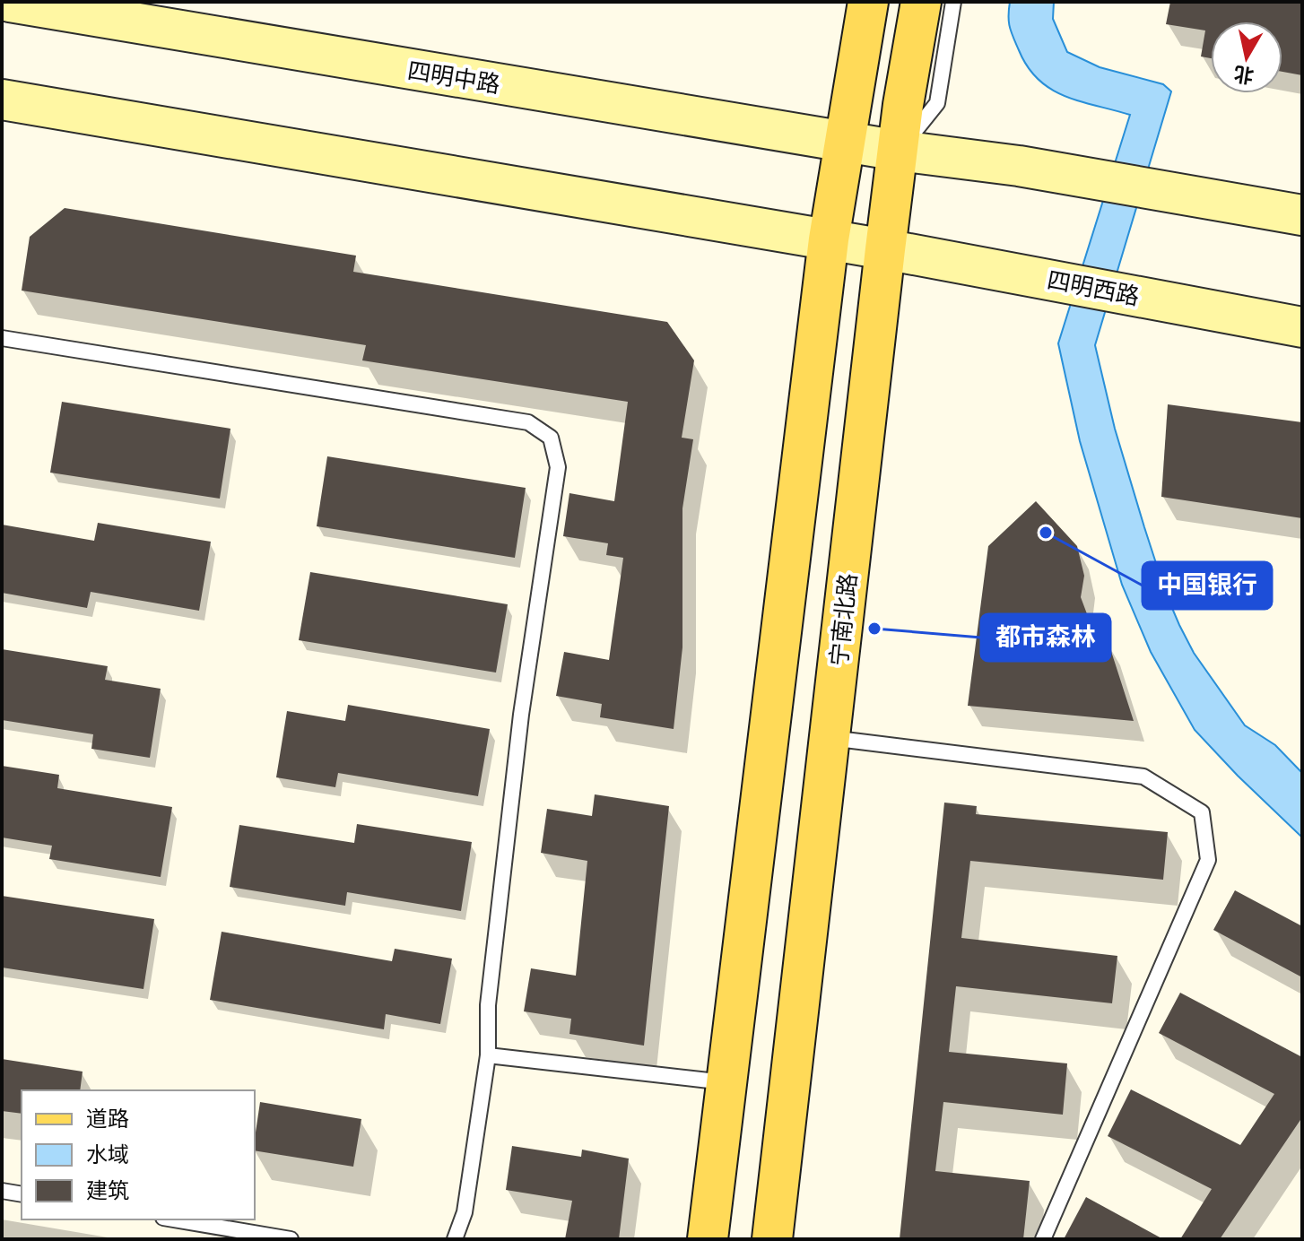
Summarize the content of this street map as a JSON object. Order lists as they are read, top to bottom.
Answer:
{
  "streets": {
    "main road": ["四明中路", "四明西路", "宁南北路"]
  },
  "crossings": [
    ["四明中路", "宁南北路"],
    ["四明西路", "宁南北路"]
  ],
  "places": ["中国银行", "都市森林"],
  "legend": ["道路", "水域", "建筑"],
  "north": "bottom"
}
